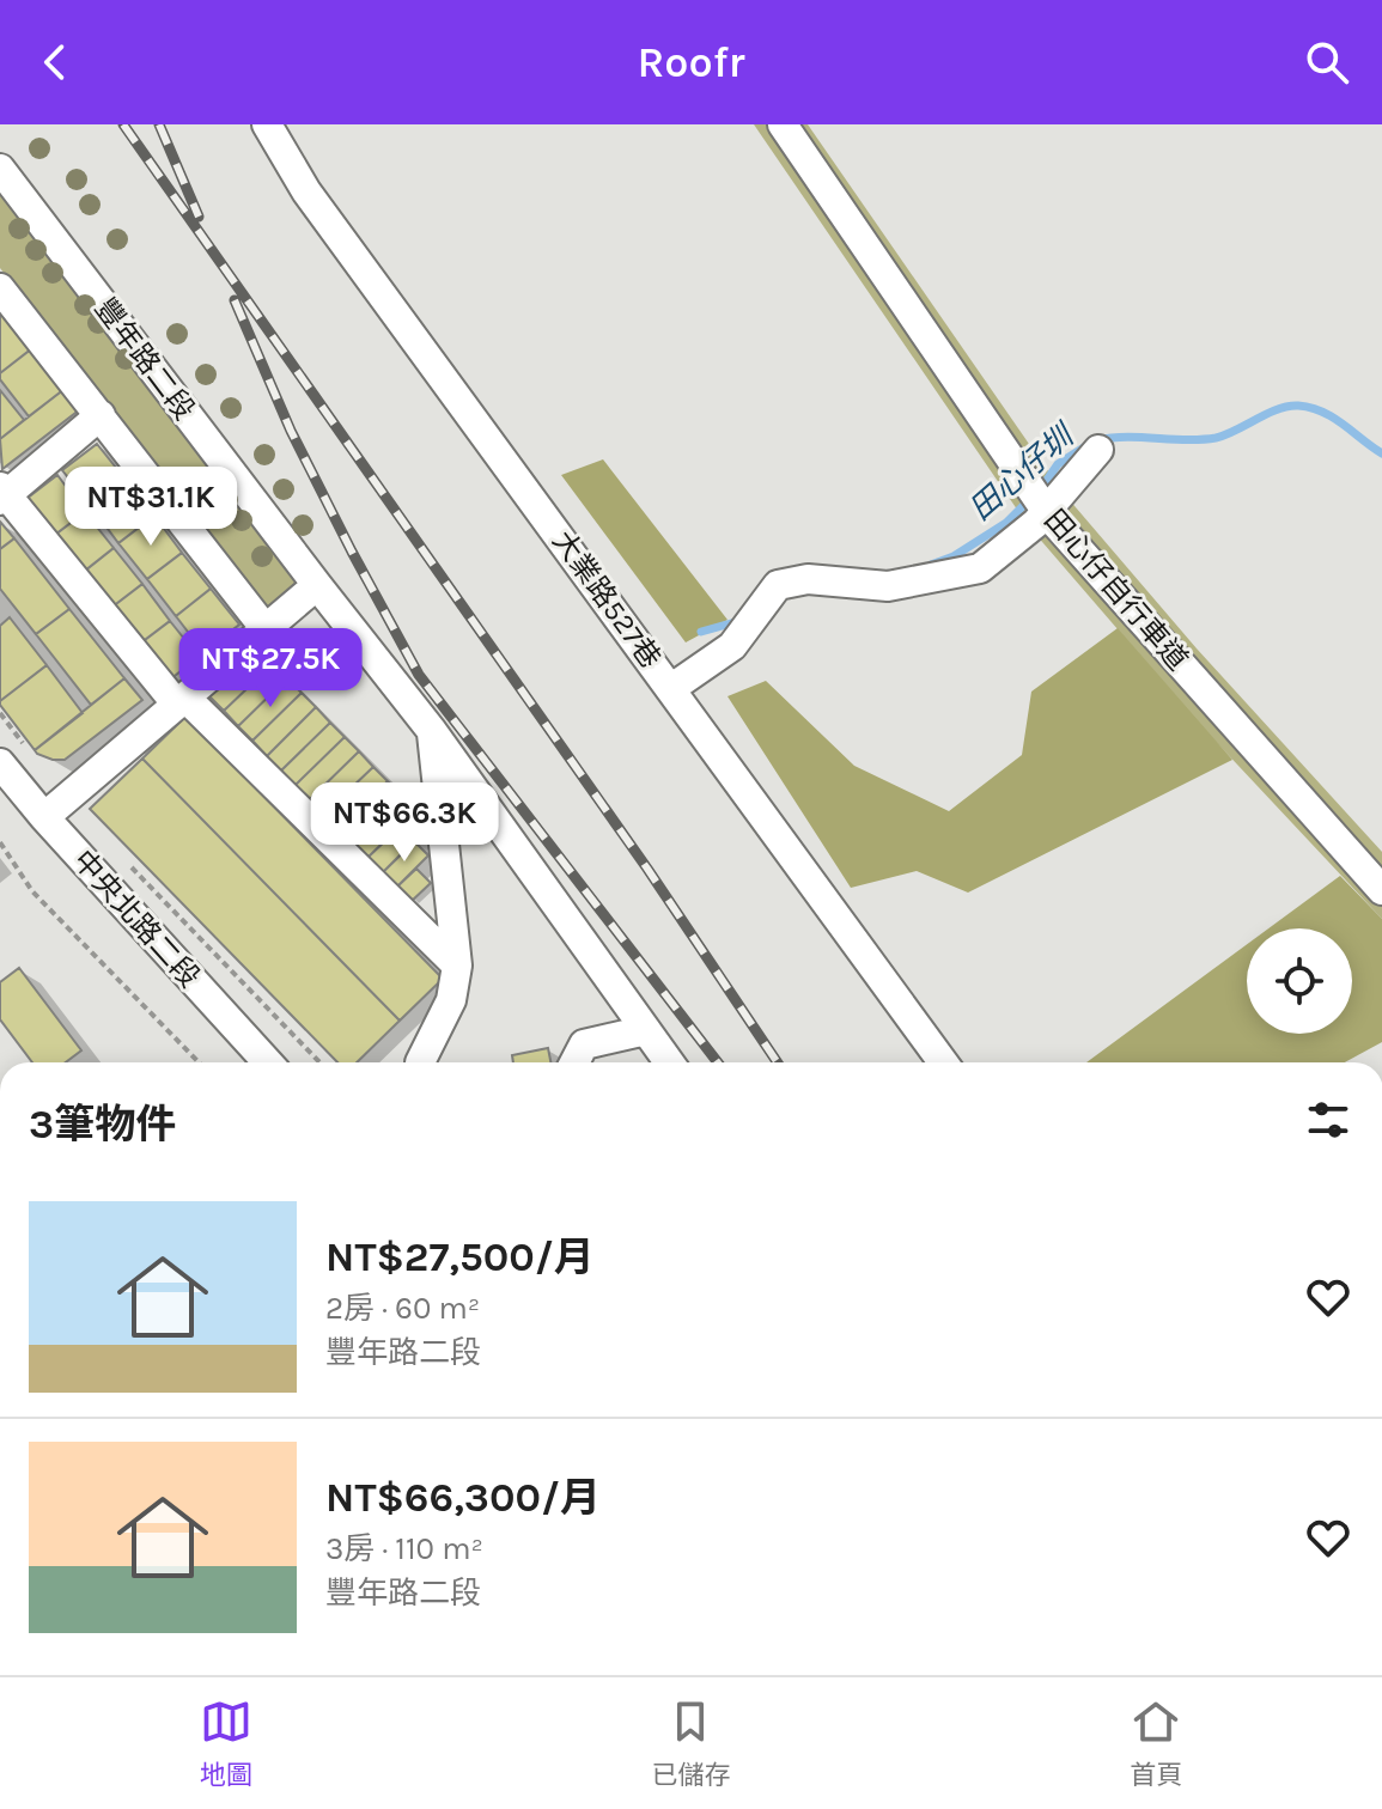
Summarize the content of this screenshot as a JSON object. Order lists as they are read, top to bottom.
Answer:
{
  "streets": {
    "street": [
      "豐年路二段",
      "田心仔自行車道",
      "大業路527巷",
      "中央北路二段"
    ]
  },
  "water": ["田心仔圳"],
  "page": {
    "header": "Roofr",
    "price": ["NT$31.1K", "NT$27.5K", "NT$66.3K"],
    "heading": "3筆物件",
    "list": [
      {
        "name": "NT$27,500/月",
        "note": "2房 · 60 m² · 豐年路二段"
      },
      {
        "name": "NT$66,300/月",
        "note": "3房 · 110 m² · 豐年路二段"
      }
    ],
    "tabs": ["地圖", "已儲存", "首頁"]
  }
}
